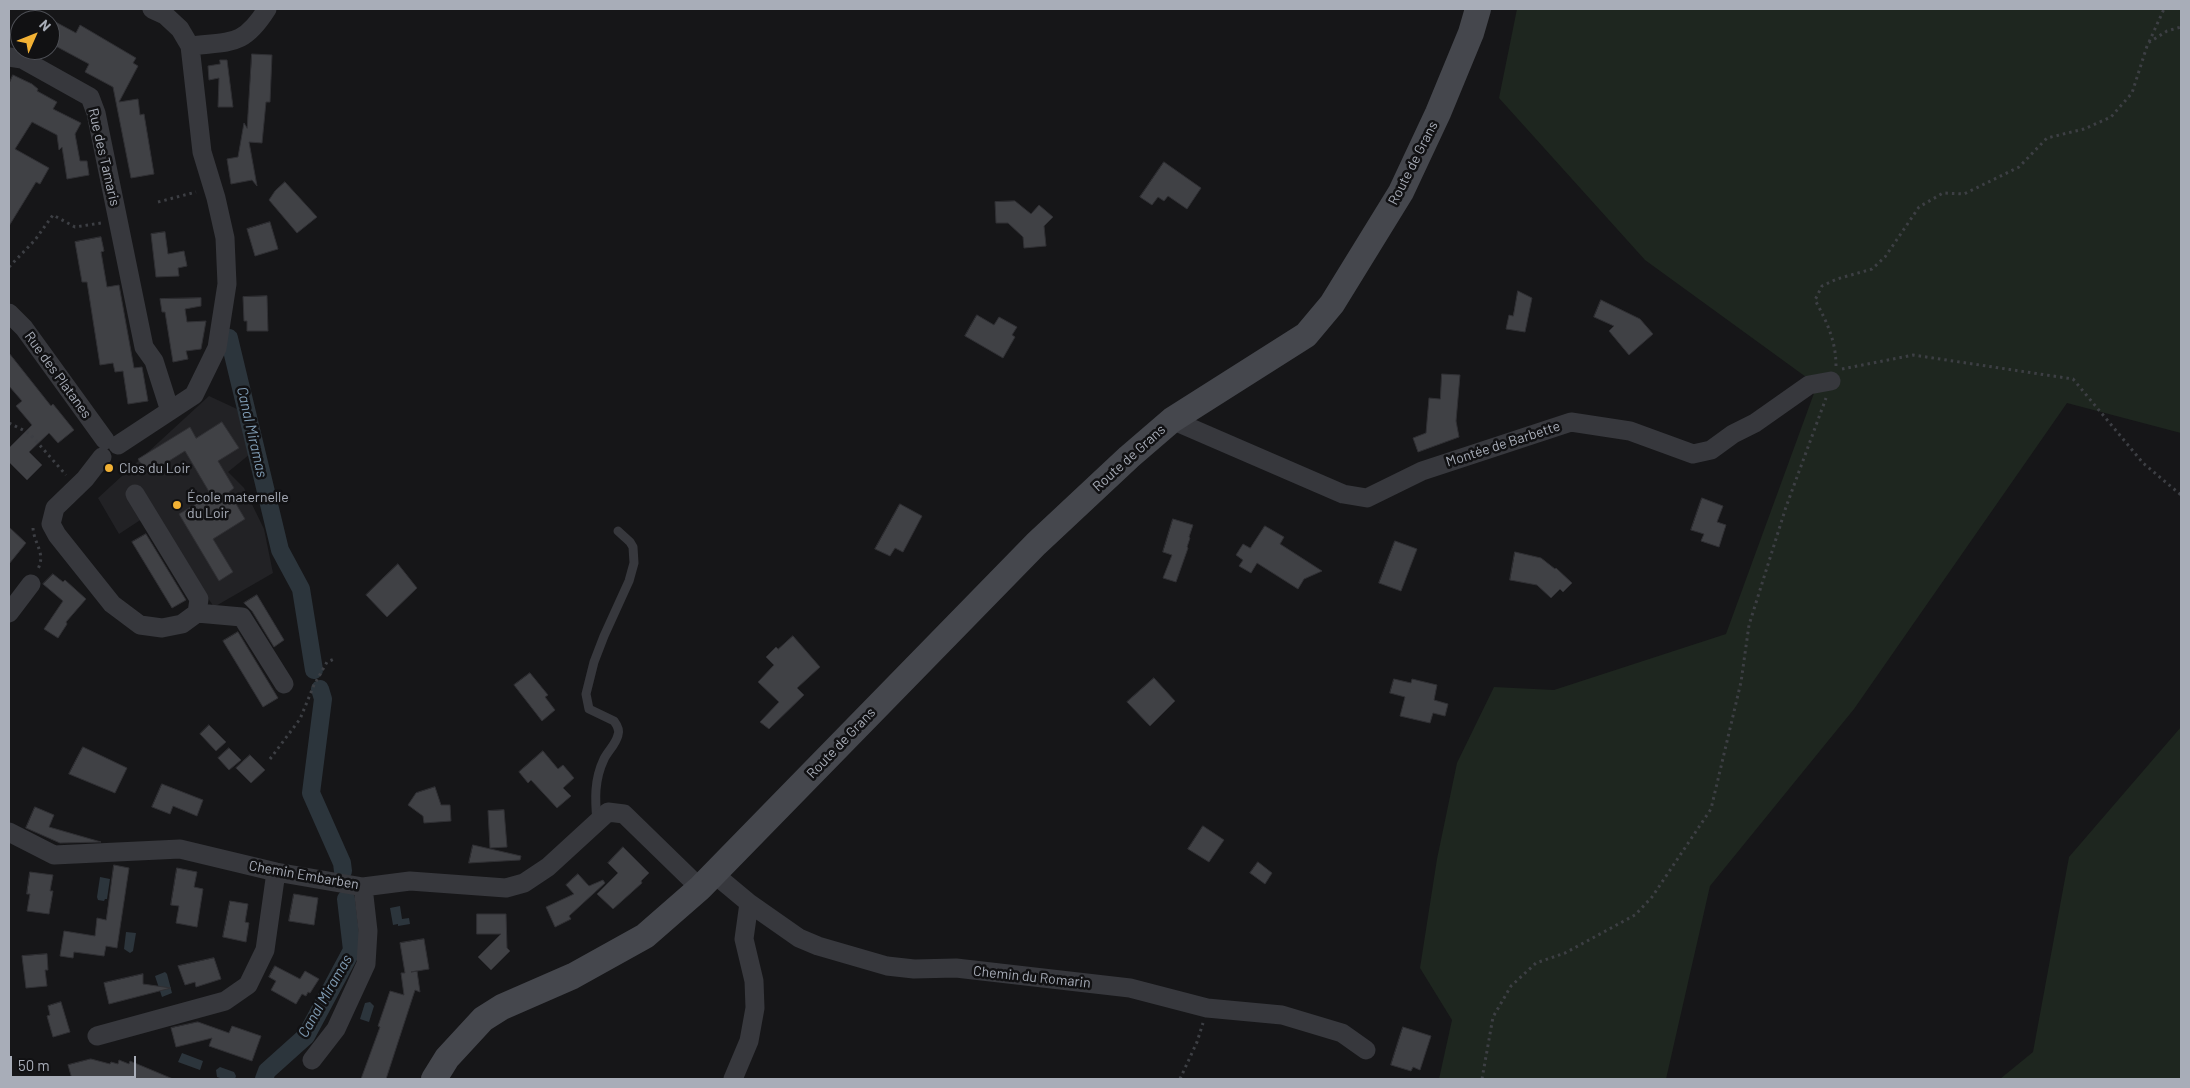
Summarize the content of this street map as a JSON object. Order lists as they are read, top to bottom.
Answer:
{
  "streets": {
    "street": [
      "Rue des Tamaris",
      "Route de Grans",
      "Rue des Platanes",
      "Montée de Barbette",
      "Chemin Embarben",
      "Chemin du Romarin"
    ]
  },
  "crossings": [
    ["Route de Grans", "Montée de Barbette"],
    ["Route de Grans", "Chemin Embarben"],
    ["Route de Grans", "Chemin du Romarin"],
    ["Chemin Embarben", "Chemin du Romarin"]
  ],
  "water": ["Canal Miramas"],
  "places": ["Clos du Loir", "École maternelle du Loir"],
  "scale_bar": "50 m",
  "north": "top right"
}
